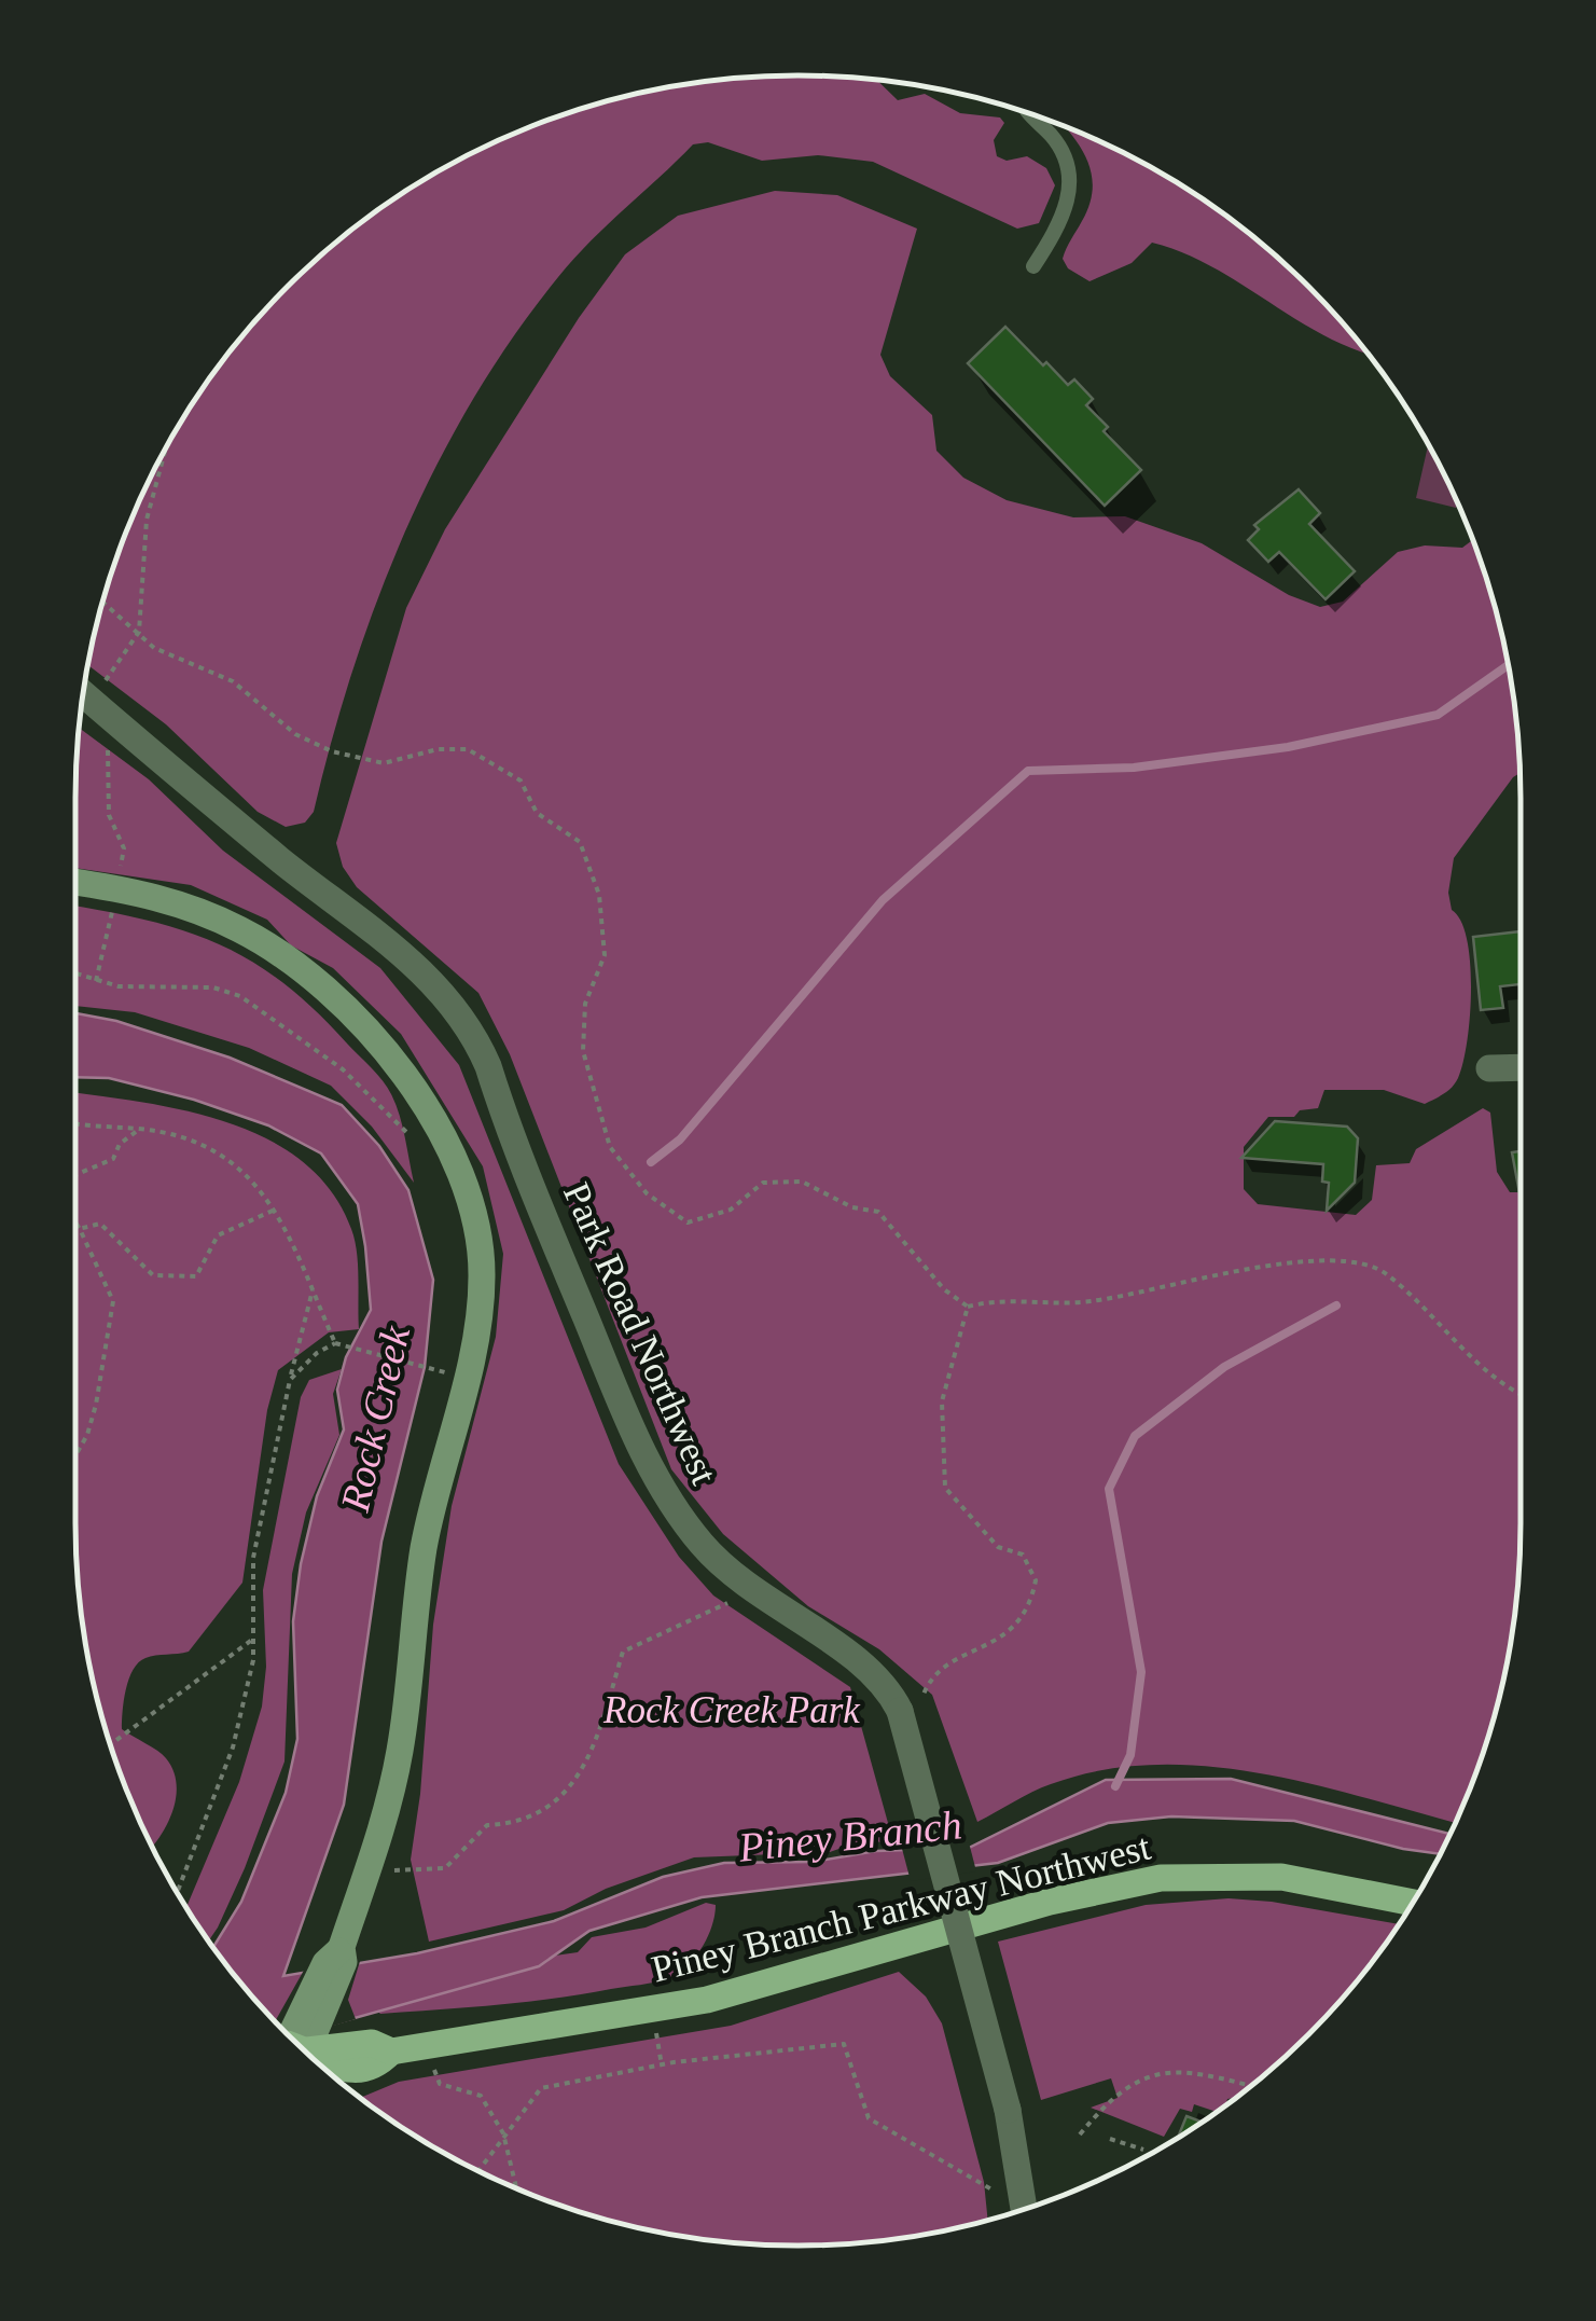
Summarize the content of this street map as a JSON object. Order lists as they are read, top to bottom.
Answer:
{
  "streets": {
    "main road": ["Piney Branch Parkway Northwest"],
    "street": ["Park Road Northwest"]
  },
  "water": ["Rock Creek", "Piney Branch"],
  "parks": ["Rock Creek Park"]
}
